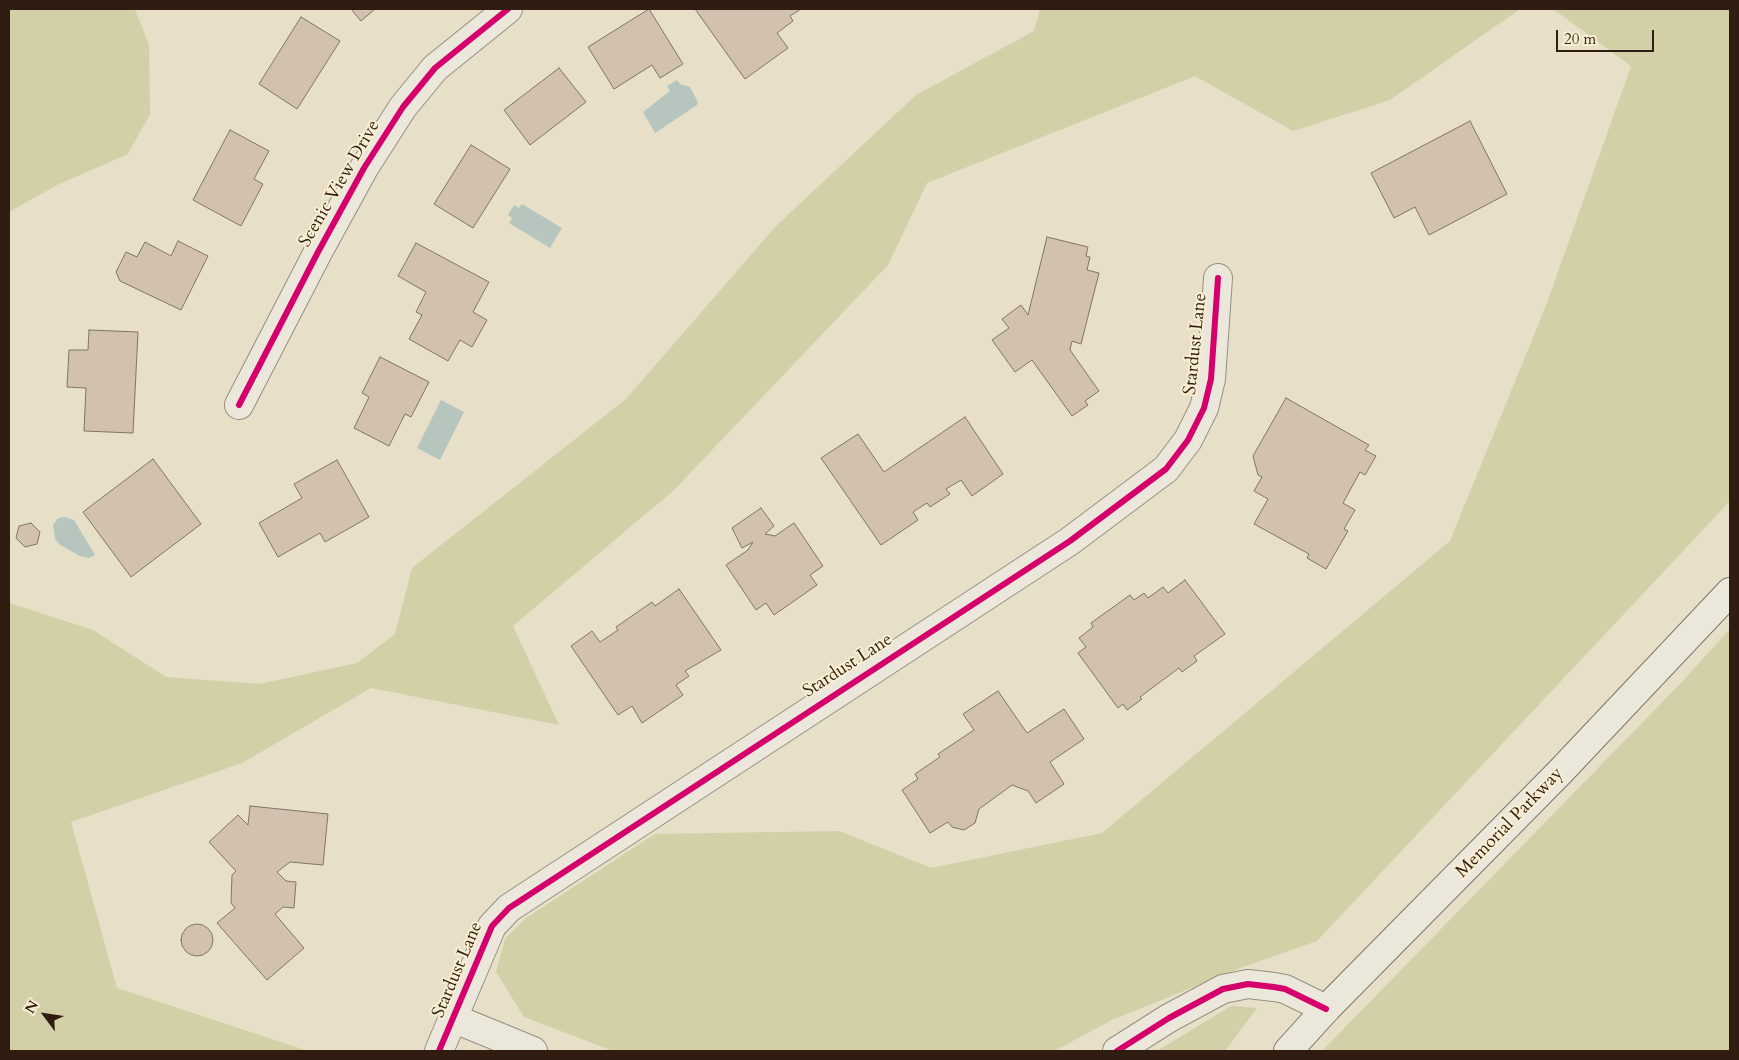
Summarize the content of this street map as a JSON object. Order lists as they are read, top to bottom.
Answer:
{
  "streets": {
    "street": ["Scenic View Drive", "Stardust Lane", "Memorial Parkway"]
  },
  "scale_bar": "20 m",
  "north": "top left"
}
